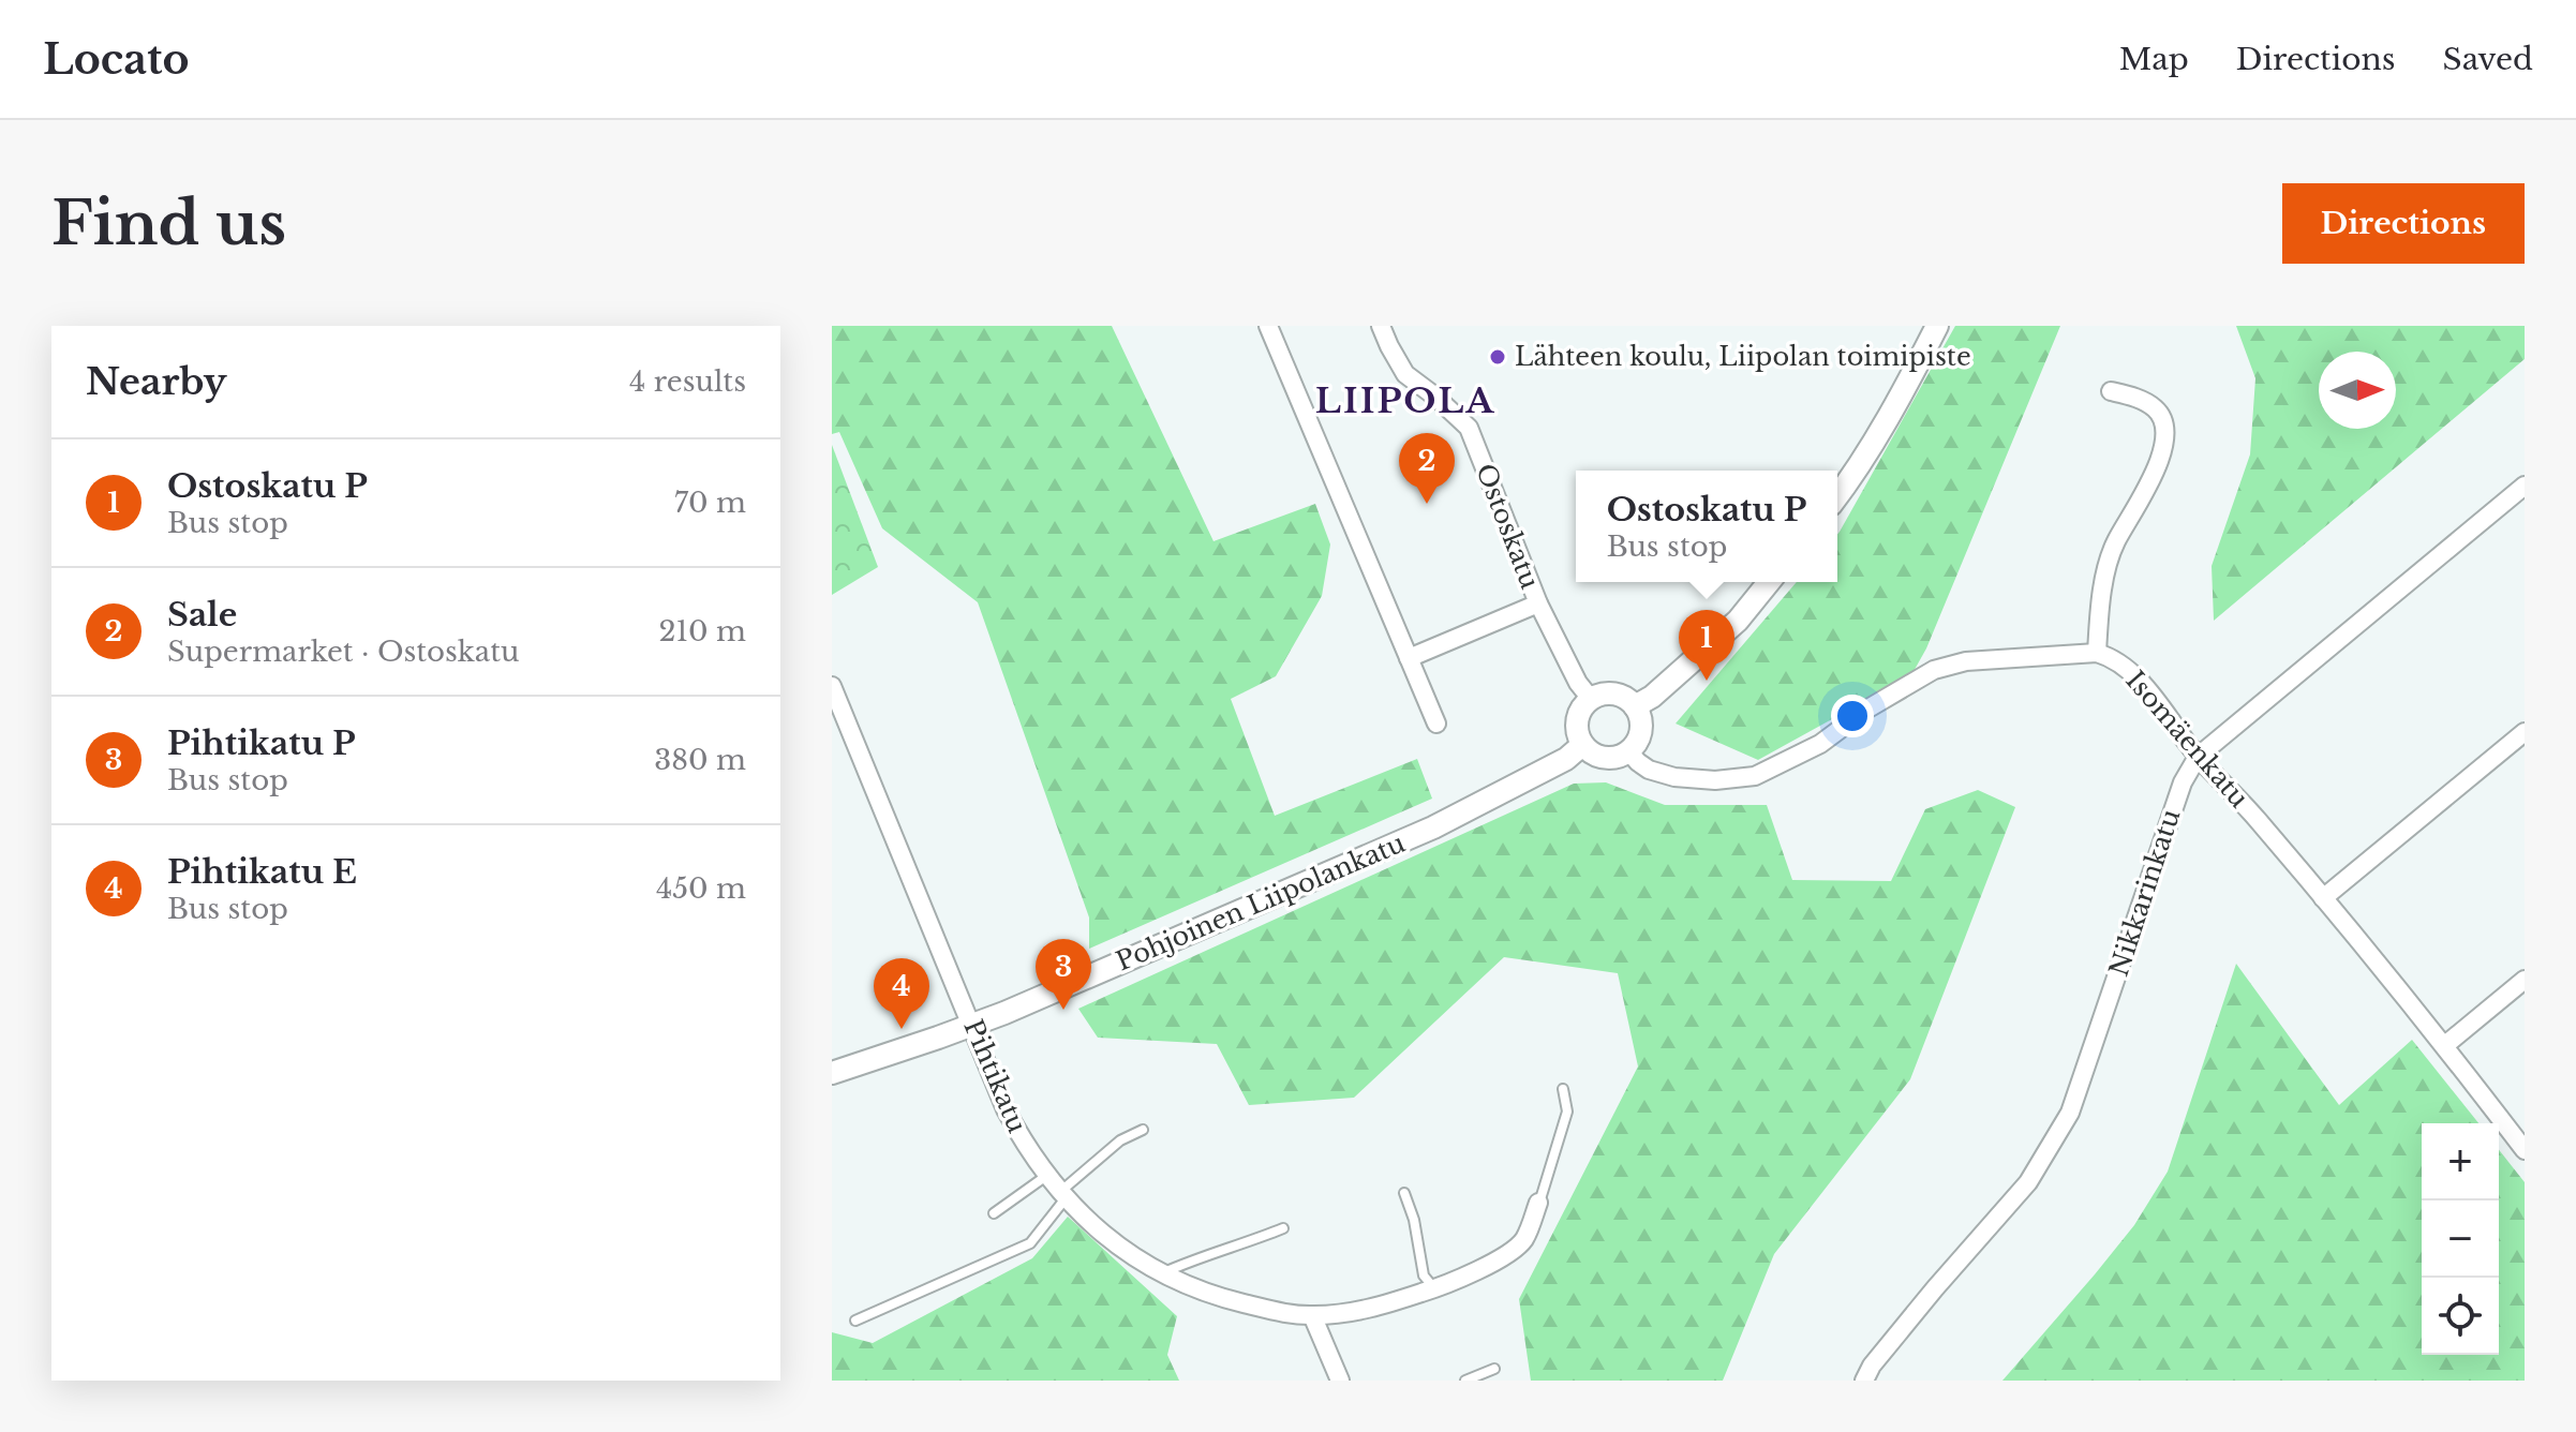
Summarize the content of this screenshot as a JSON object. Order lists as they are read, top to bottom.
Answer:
{
  "streets": {
    "street": [
      "Ostoskatu",
      "Isomäenkatu",
      "Nikkarinkatu",
      "Pohjoinen Liipolankatu",
      "Pihtikatu"
    ]
  },
  "crossings": [
    ["Ostoskatu", "Pohjoinen Liipolankatu"],
    ["Isomäenkatu", "Nikkarinkatu"],
    ["Pohjoinen Liipolankatu", "Pihtikatu"]
  ],
  "districts": ["LIIPOLA"],
  "places": ["Lähteen koulu, Liipolan toimipiste"],
  "north": "right",
  "page": {
    "header": "Locato",
    "nav": ["Map", "Directions", "Saved"],
    "buttons": "Directions",
    "title": "Find us",
    "heading": ["Nearby", "4 results"],
    "pins": [
      "2",
      "1",
      "3",
      "4"
    ],
    "list": [
      {
        "mark": "1",
        "name": "Ostoskatu P",
        "note": "Bus stop",
        "value": "70 m"
      },
      {
        "mark": "2",
        "name": "Sale",
        "note": "Supermarket · Ostoskatu",
        "value": "210 m"
      },
      {
        "mark": "3",
        "name": "Pihtikatu P",
        "note": "Bus stop",
        "value": "380 m"
      },
      {
        "mark": "4",
        "name": "Pihtikatu E",
        "note": "Bus stop",
        "value": "450 m"
      }
    ],
    "popup": ["Ostoskatu P", "Bus stop"],
    "map_buttons": ["+", "−"]
  }
}
